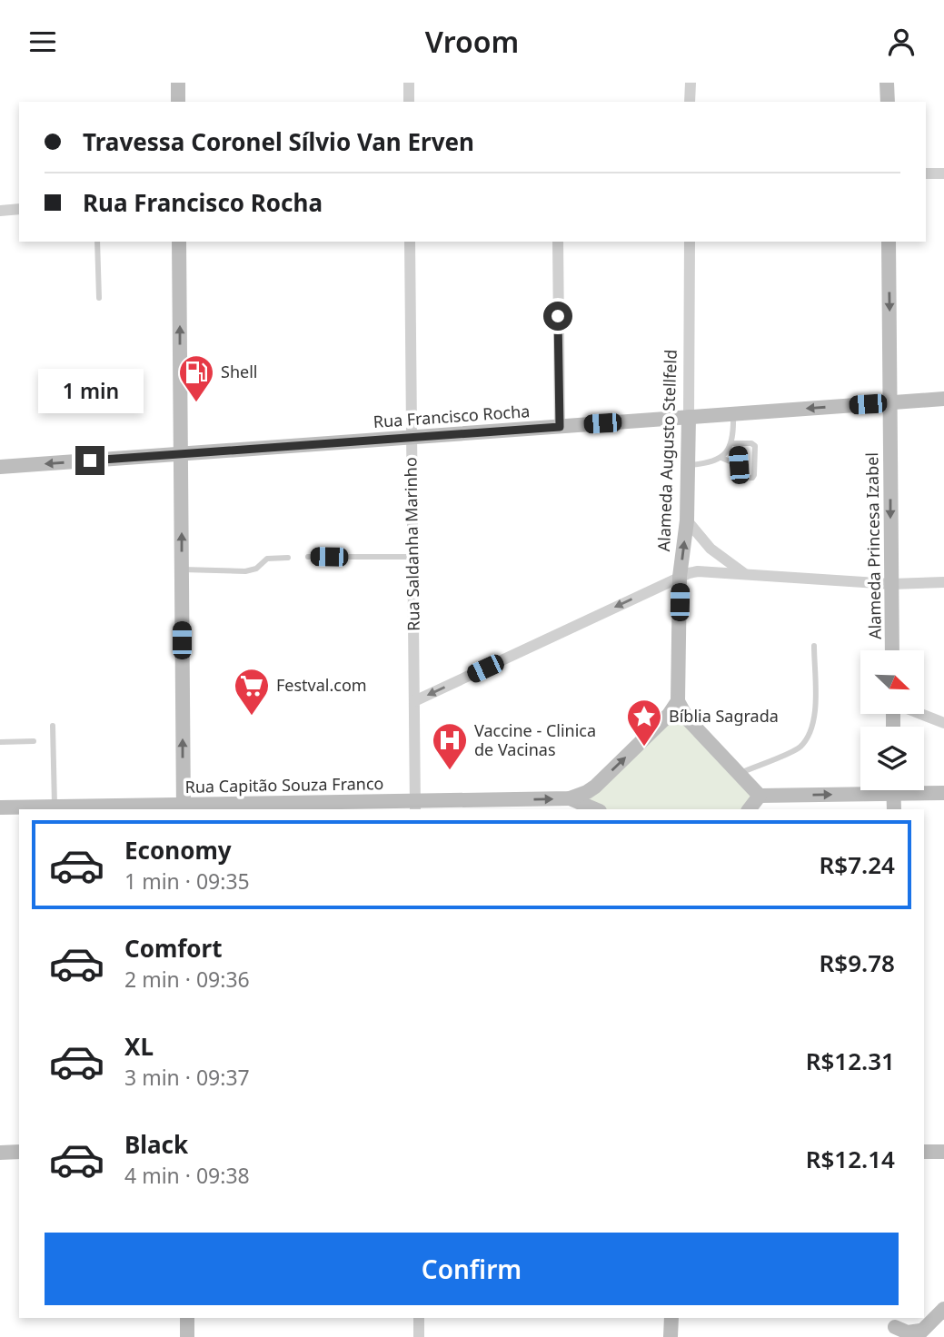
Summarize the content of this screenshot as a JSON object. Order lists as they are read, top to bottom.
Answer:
{
  "streets": {
    "main road": [
      "Rua Francisco Rocha",
      "Alameda Augusto Stellfeld",
      "Alameda Princesa Izabel",
      "Rua Capitão Souza Franco"
    ],
    "street": ["Rua Saldanha Marinho"]
  },
  "crossings": [
    ["Rua Francisco Rocha", "Alameda Augusto Stellfeld"],
    ["Rua Francisco Rocha", "Rua Saldanha Marinho"],
    ["Rua Francisco Rocha", "Alameda Princesa Izabel"],
    ["Rua Saldanha Marinho", "Rua Capitão Souza Franco"]
  ],
  "one_way": ["Rua Francisco Rocha", "Alameda Princesa Izabel"],
  "places": {
    "fuel station": ["Shell"],
    "supermarket": ["Festval.com"],
    "place": ["Bíblia Sagrada"],
    "hospital": ["Vaccine - Clinica de Vacinas"]
  },
  "north": "bottom right",
  "page": {
    "header": "Vroom",
    "banner": ["Travessa Coronel Sílvio Van Erven", "Rua Francisco Rocha"],
    "bubble": "1 min",
    "list": [
      {
        "name": "Economy",
        "note": "1 min · 09:35",
        "value": "R$7.24"
      },
      {
        "name": "Comfort",
        "note": "2 min · 09:36",
        "value": "R$9.78"
      },
      {
        "name": "XL",
        "note": "3 min · 09:37",
        "value": "R$12.31"
      },
      {
        "name": "Black",
        "note": "4 min · 09:38",
        "value": "R$12.14"
      }
    ],
    "buttons": "Confirm"
  }
}
